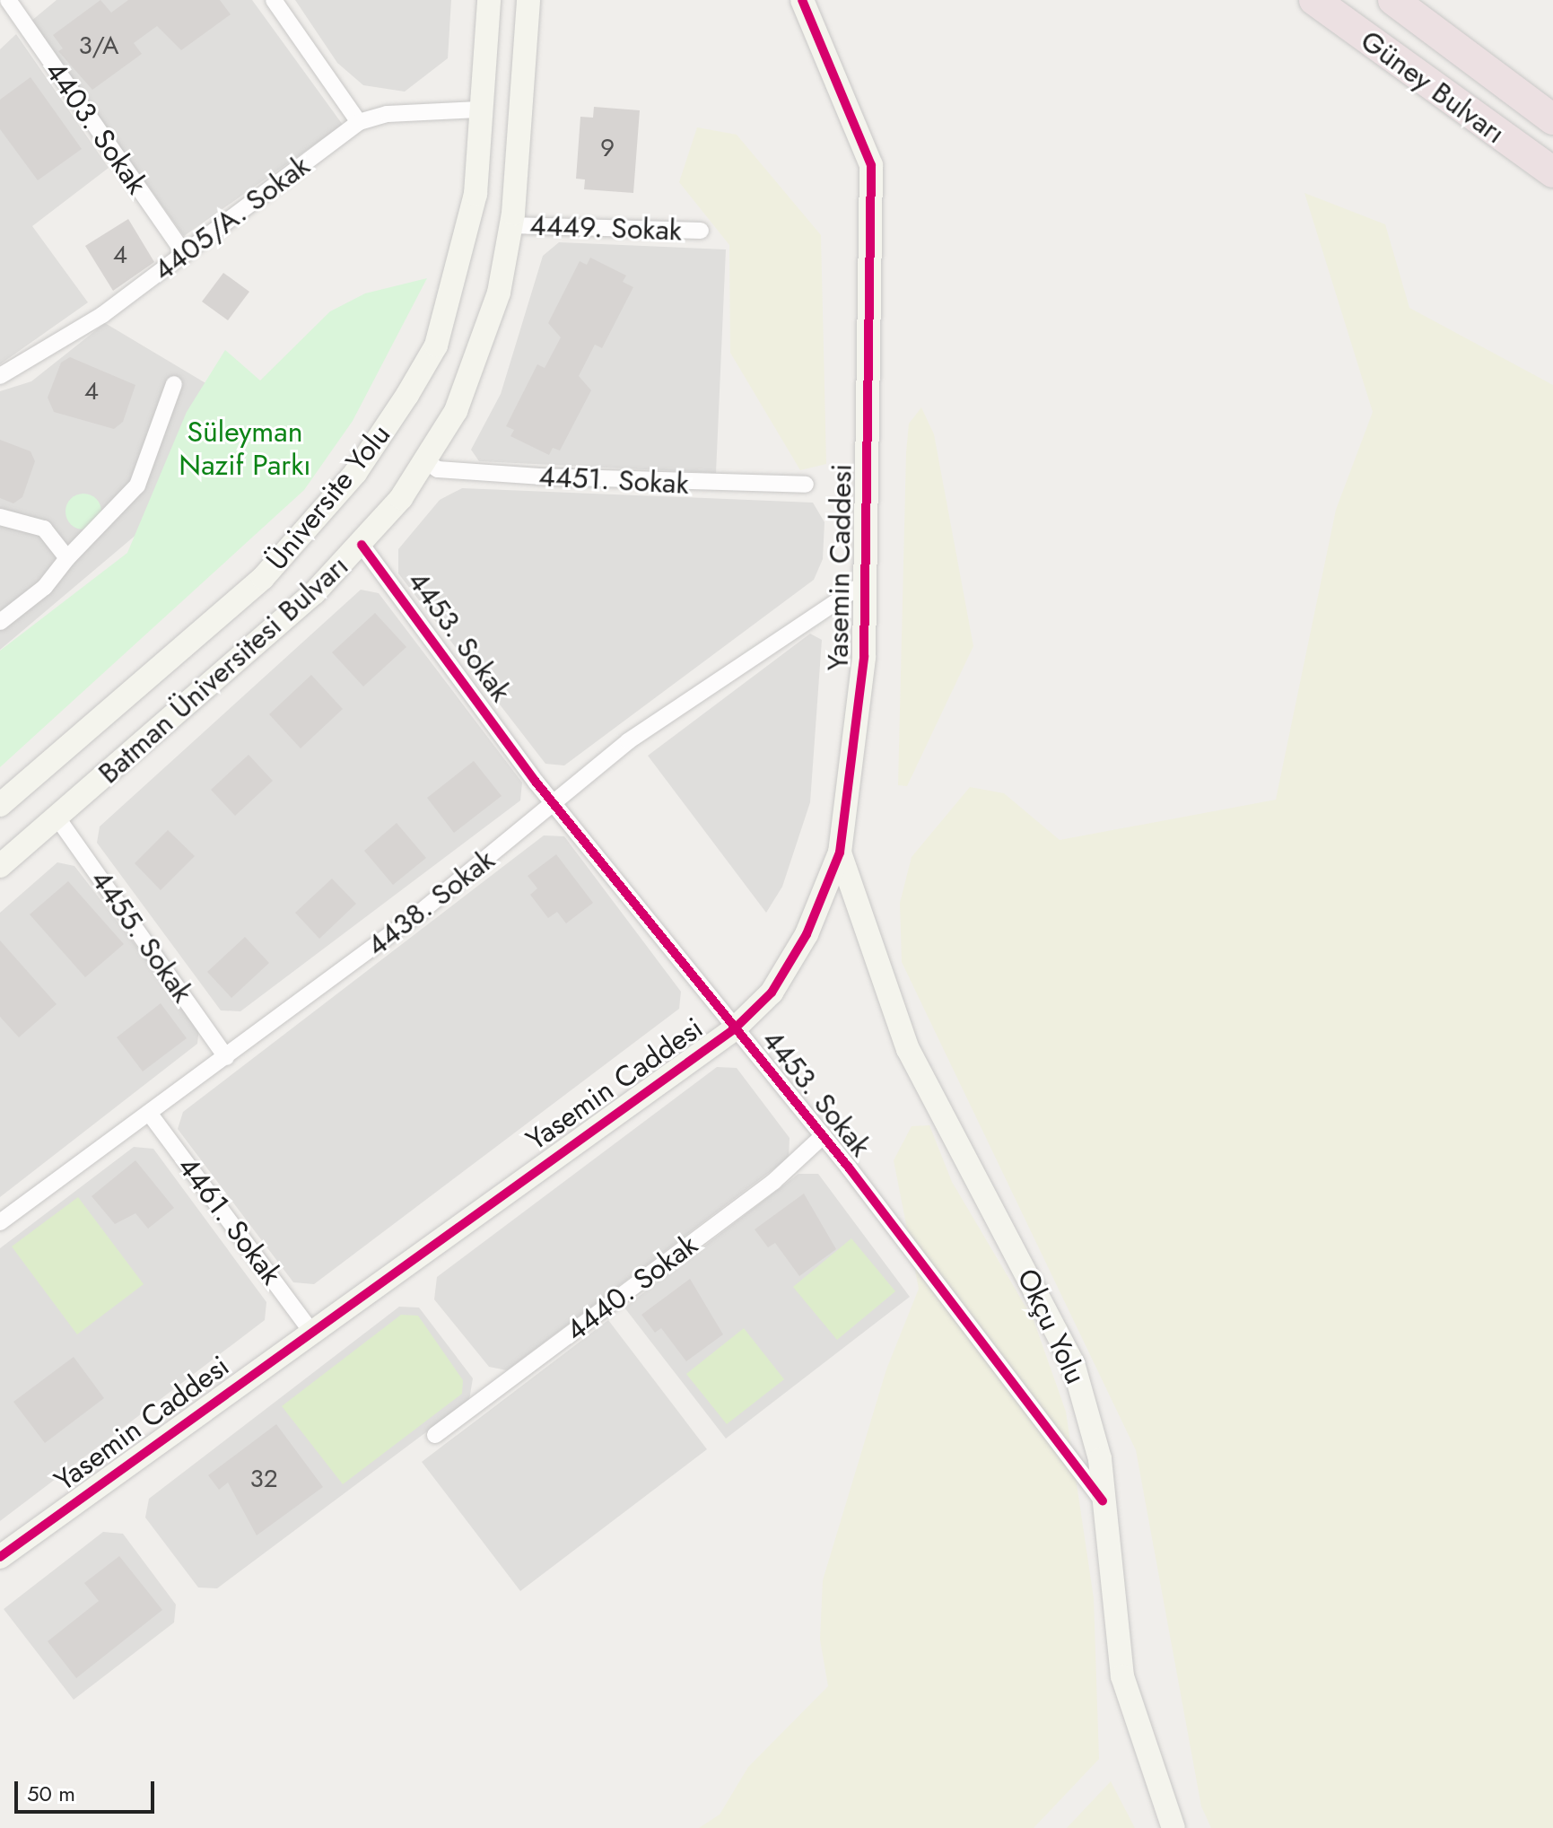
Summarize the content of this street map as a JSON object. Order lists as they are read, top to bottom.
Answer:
{
  "streets": {
    "highway": ["Güney Bulvarı"],
    "street": [
      "4403. Sokak",
      "4405/A. Sokak",
      "4449. Sokak",
      "4451. Sokak",
      "Üniversite Yolu",
      "Yasemin Caddesi",
      "4453. Sokak",
      "Batman Üniversitesi Bulvarı",
      "4438. Sokak",
      "4455. Sokak",
      "4461. Sokak",
      "4440. Sokak",
      "Okçu Yolu"
    ]
  },
  "crossings": [
    ["4403. Sokak", "4405/A. Sokak"],
    ["4405/A. Sokak", "Üniversite Yolu"],
    ["4449. Sokak", "Batman Üniversitesi Bulvarı"],
    ["4451. Sokak", "Batman Üniversitesi Bulvarı"],
    ["Yasemin Caddesi", "4453. Sokak"],
    ["Yasemin Caddesi", "4438. Sokak"],
    ["Yasemin Caddesi", "4461. Sokak"],
    ["Yasemin Caddesi", "Okçu Yolu"],
    ["4453. Sokak", "Batman Üniversitesi Bulvarı"],
    ["4453. Sokak", "4438. Sokak"],
    ["4453. Sokak", "4440. Sokak"],
    ["4453. Sokak", "Okçu Yolu"],
    ["Batman Üniversitesi Bulvarı", "4455. Sokak"],
    ["4438. Sokak", "4455. Sokak"],
    ["4438. Sokak", "4461. Sokak"]
  ],
  "parks": ["Süleyman Nazif Parkı"],
  "house_numbers": [
    "3/A",
    "9",
    "4",
    "4",
    "32"
  ],
  "scale_bar": "50 m"
}
